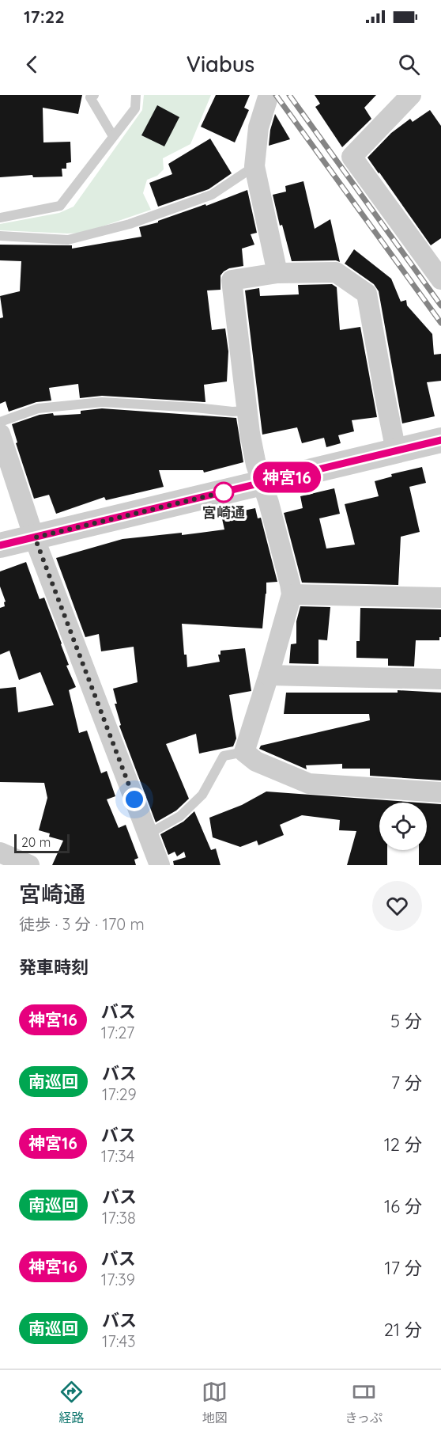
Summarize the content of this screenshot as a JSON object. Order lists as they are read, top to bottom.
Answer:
{
  "places": ["宮崎通"],
  "lines": ["bus line 神宮16"],
  "scale_bar": "20 m",
  "page": {
    "status": "17:22",
    "header": "Viabus",
    "on_map": "神宮16",
    "scale": "20 m",
    "heading": [
      ["宮崎通", "徒歩 · 3 分 · 170 m"],
      "発車時刻"
    ],
    "list": [
      {
        "mark": "神宮16",
        "name": "バス",
        "note": "17:27",
        "value": "5 分"
      },
      {
        "mark": "南巡回",
        "name": "バス",
        "note": "17:29",
        "value": "7 分"
      },
      {
        "mark": "神宮16",
        "name": "バス",
        "note": "17:34",
        "value": "12 分"
      },
      {
        "mark": "南巡回",
        "name": "バス",
        "note": "17:38",
        "value": "16 分"
      },
      {
        "mark": "神宮16",
        "name": "バス",
        "note": "17:39",
        "value": "17 分"
      },
      {
        "mark": "南巡回",
        "name": "バス",
        "note": "17:43",
        "value": "21 分"
      }
    ],
    "tabs": ["経路", "地図", "きっぷ"]
  }
}
